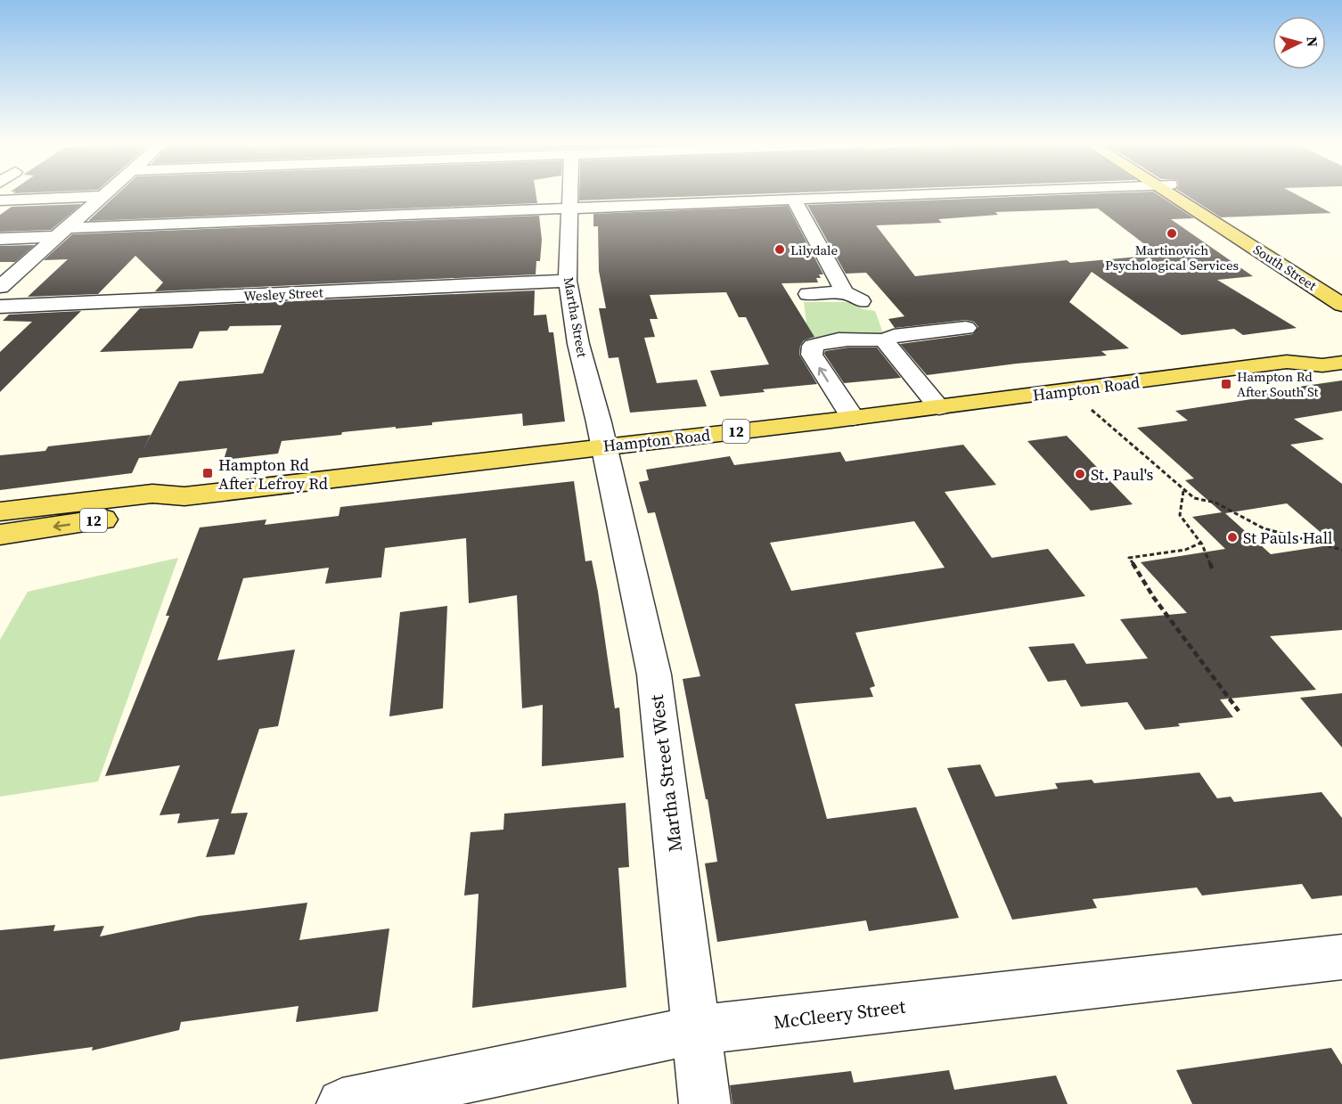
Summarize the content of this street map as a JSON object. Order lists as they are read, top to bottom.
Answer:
{
  "streets": {
    "main road": ["South Street", "Hampton Road", "12"],
    "street": [
      "Wesley Street",
      "Martha Street",
      "Martha Street West",
      "McCleery Street"
    ]
  },
  "crossings": [
    ["Wesley Street", "Martha Street"],
    ["Martha Street", "Hampton Road"],
    ["Martha Street", "Martha Street West"],
    ["Hampton Road", "Martha Street West"],
    ["Martha Street West", "McCleery Street"]
  ],
  "places": {
    "other": [
      "Martinovich Psychological Services",
      "Lilydale",
      "St. Paul's",
      "St Pauls Hall"
    ],
    "transit": ["Hampton Rd After South St", "Hampton Rd After Lefroy Rd"]
  },
  "north": "right"
}
